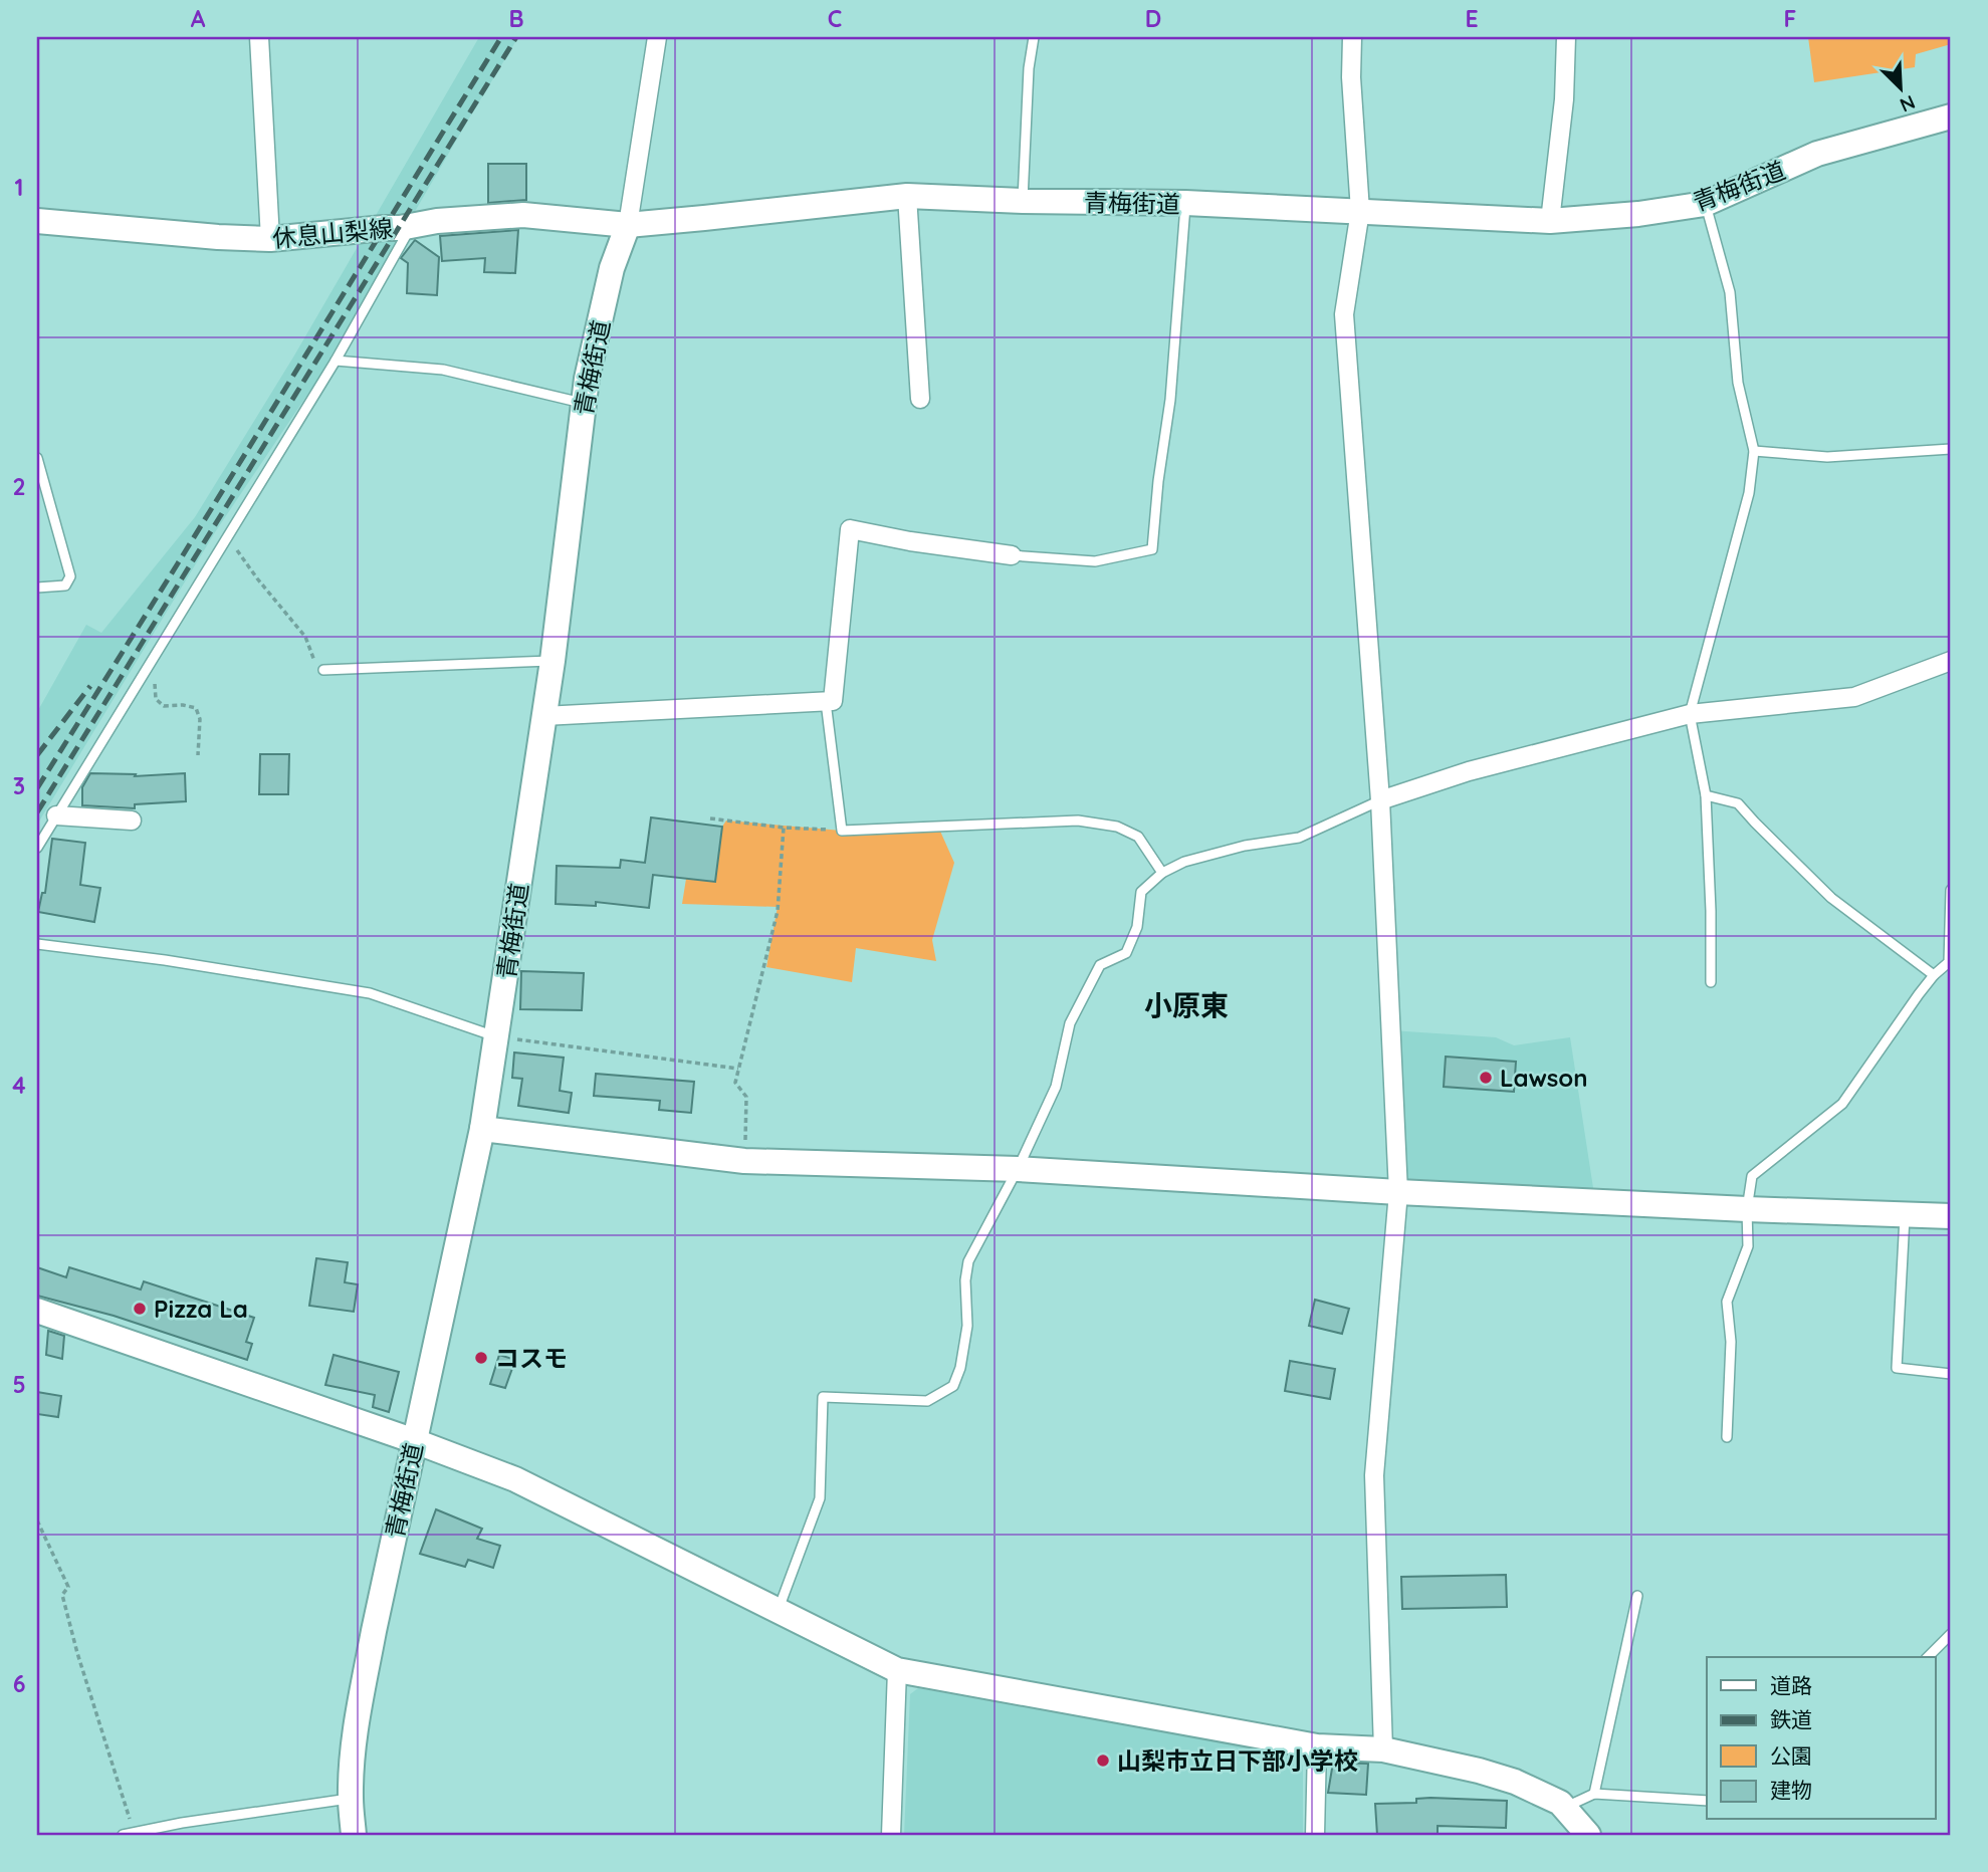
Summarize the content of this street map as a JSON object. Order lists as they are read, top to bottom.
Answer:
{
  "streets": {
    "main road": ["青梅街道", "休息山梨線"]
  },
  "crossings": [
    ["青梅街道", "休息山梨線"]
  ],
  "districts": ["小原東"],
  "places": [
    "Lawson",
    "Pizza La",
    "コスモ",
    "山梨市立日下部小学校"
  ],
  "legend": [
    "道路",
    "鉄道",
    "公園",
    "建物"
  ],
  "north": "bottom right",
  "grid": {
    "columns": [
      "A",
      "B",
      "C",
      "D",
      "E",
      "F"
    ],
    "rows": [
      "1",
      "2",
      "3",
      "4",
      "5",
      "6"
    ]
  }
}
